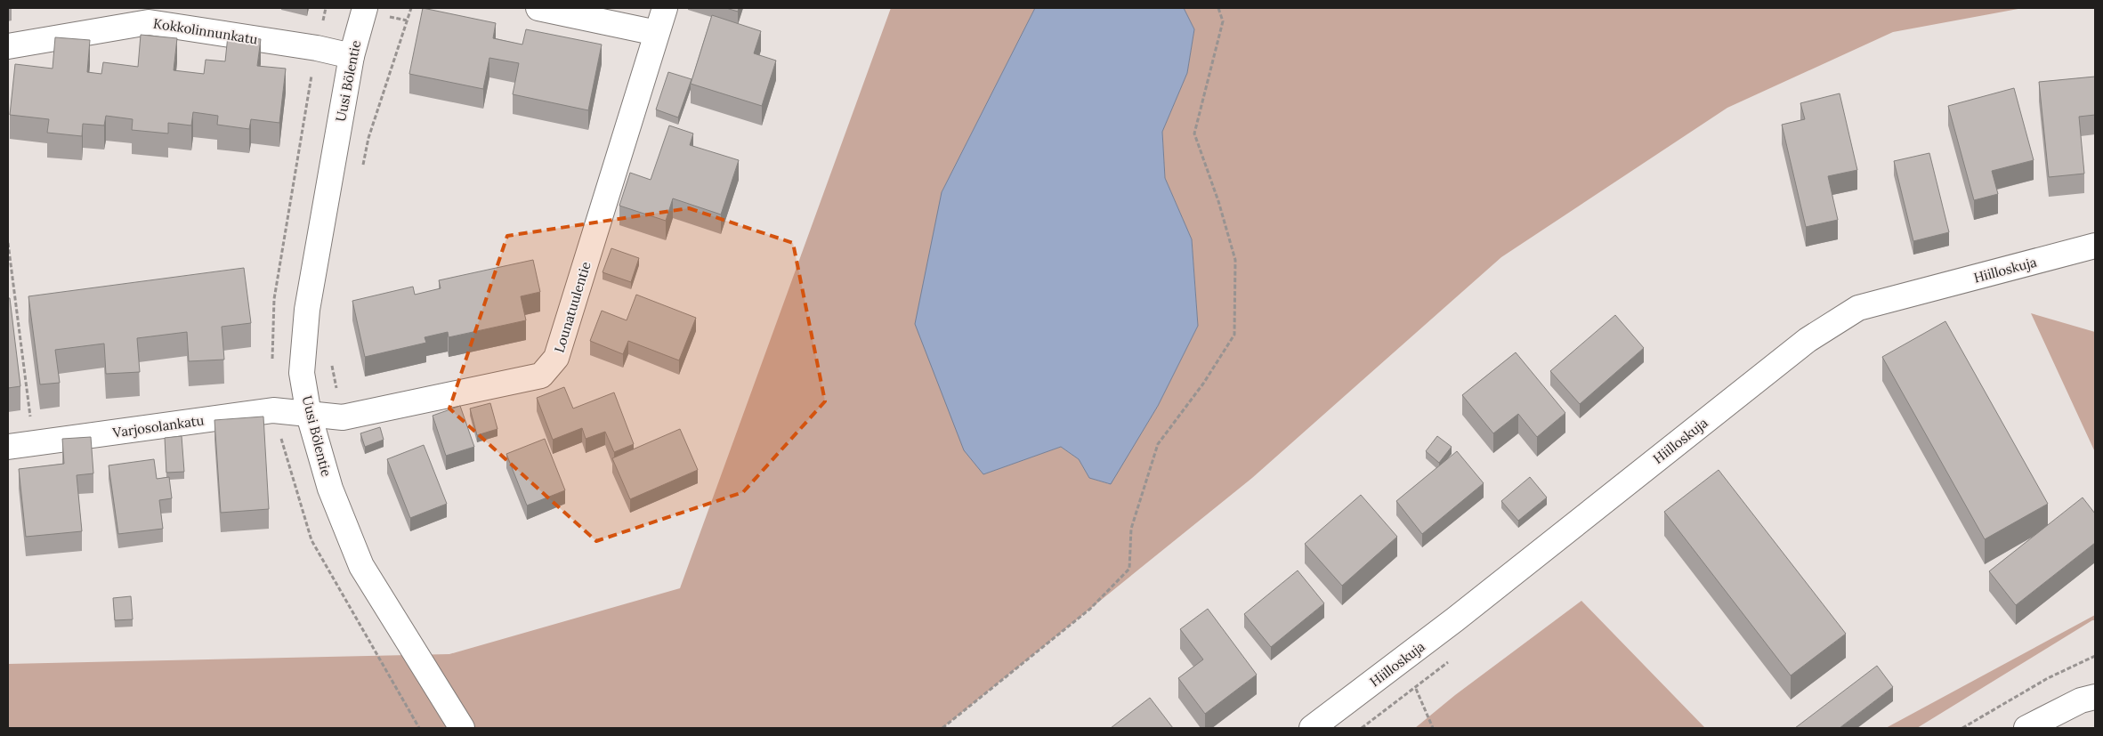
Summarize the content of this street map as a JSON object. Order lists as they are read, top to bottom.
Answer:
{
  "streets": {
    "street": [
      "Kokkolinnunkatu",
      "Uusi Bölentie",
      "Hiilloskuja",
      "Lounatuulentie",
      "Varjosolankatu"
    ]
  },
  "crossings": [
    ["Kokkolinnunkatu", "Uusi Bölentie"],
    ["Uusi Bölentie", "Lounatuulentie"],
    ["Uusi Bölentie", "Varjosolankatu"],
    ["Lounatuulentie", "Varjosolankatu"]
  ]
}
